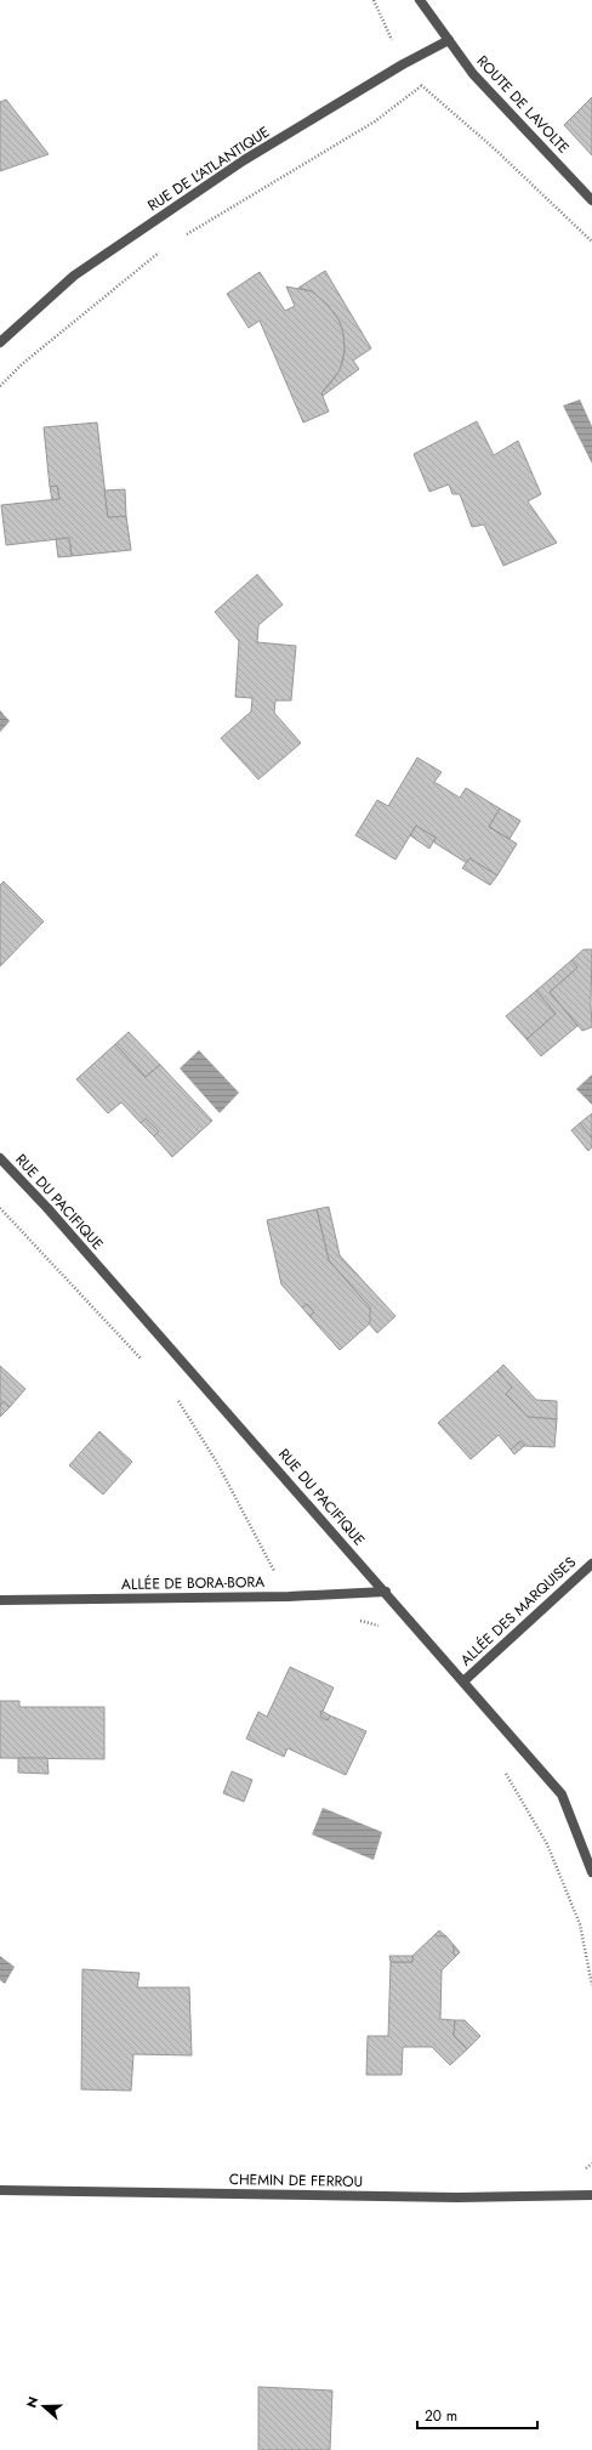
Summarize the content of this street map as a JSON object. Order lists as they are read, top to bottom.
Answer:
{
  "streets": {
    "street": [
      "ROUTE DE LAVOLTE",
      "RUE DE L'ATLANTIQUE",
      "RUE DU PACIFIQUE",
      "ALLÉE DE BORA-BORA",
      "ALLÉE DES MARQUISES",
      "CHEMIN DE FERROU"
    ]
  },
  "crossings": [
    ["ROUTE DE LAVOLTE", "RUE DE L'ATLANTIQUE"],
    ["RUE DU PACIFIQUE", "ALLÉE DE BORA-BORA"],
    ["RUE DU PACIFIQUE", "ALLÉE DES MARQUISES"]
  ],
  "scale_bar": "20 m",
  "north": "left"
}
